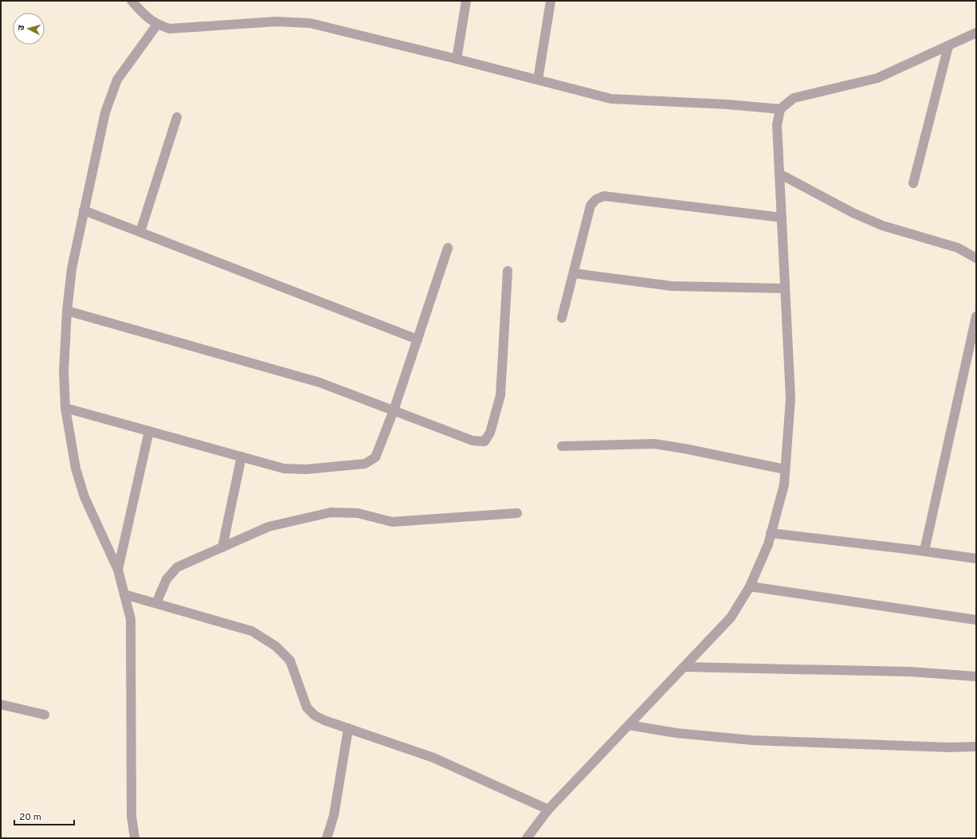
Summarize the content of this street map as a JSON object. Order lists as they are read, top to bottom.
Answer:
{
  "scale_bar": "20 m",
  "north": "left"
}
